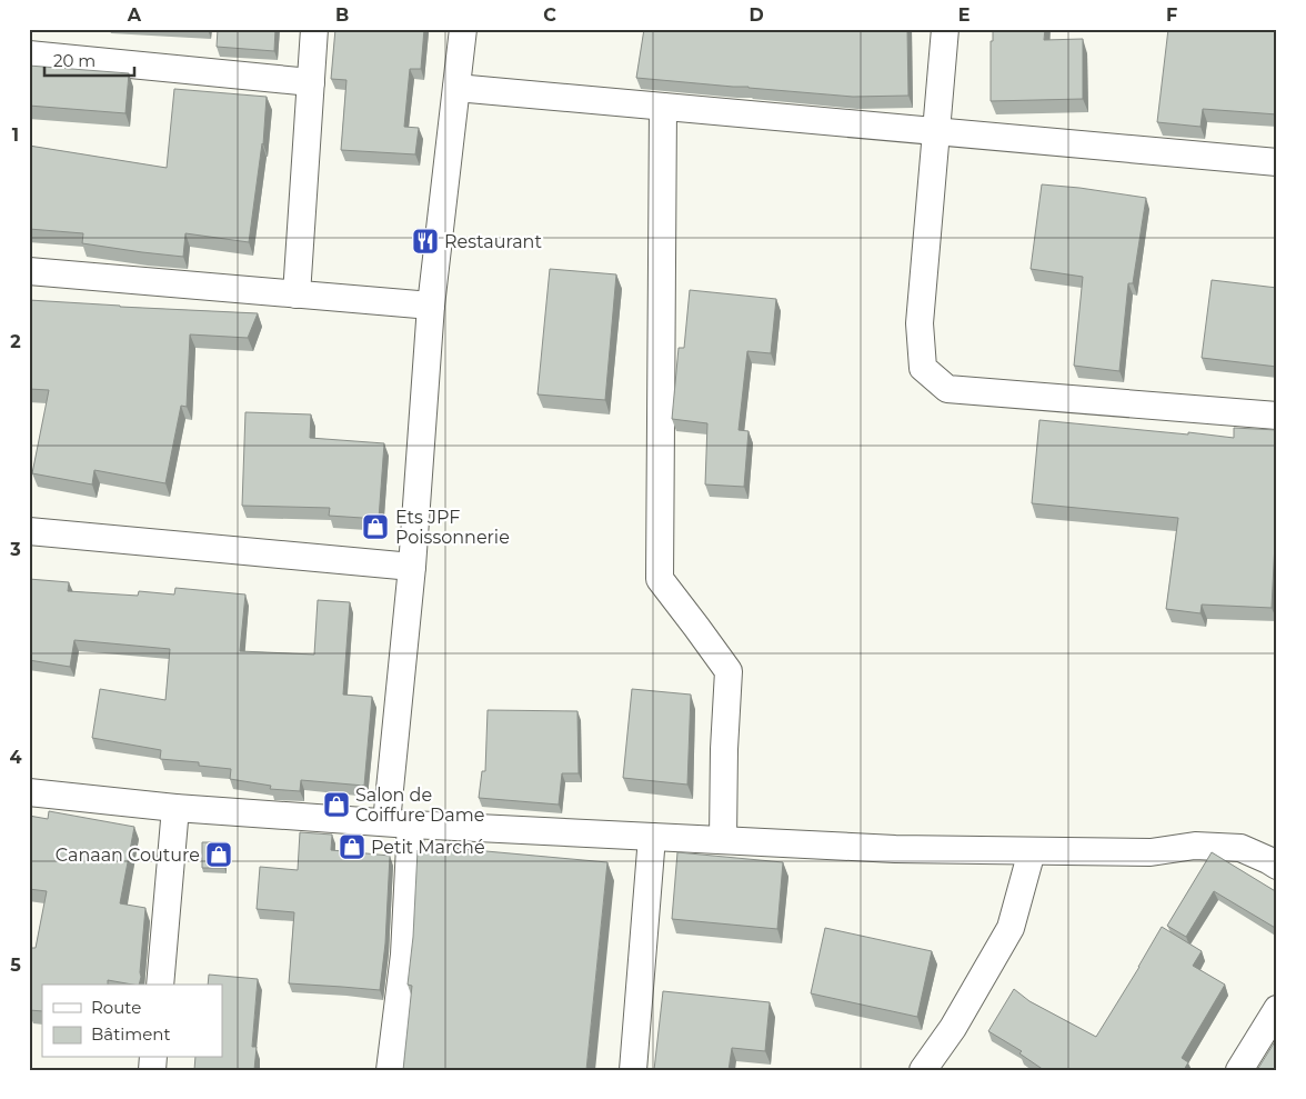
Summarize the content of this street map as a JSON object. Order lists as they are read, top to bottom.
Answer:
{
  "places": {
    "restaurant": ["Restaurant"],
    "shop": [
      "Ets JPF Poissonnerie",
      "Salon de Coiffure Dame",
      "Petit Marché",
      "Canaan Couture"
    ]
  },
  "legend": ["Route", "Bâtiment"],
  "scale_bar": "20 m",
  "grid": {
    "columns": [
      "A",
      "B",
      "C",
      "D",
      "E",
      "F"
    ],
    "rows": [
      "1",
      "2",
      "3",
      "4",
      "5"
    ]
  }
}
